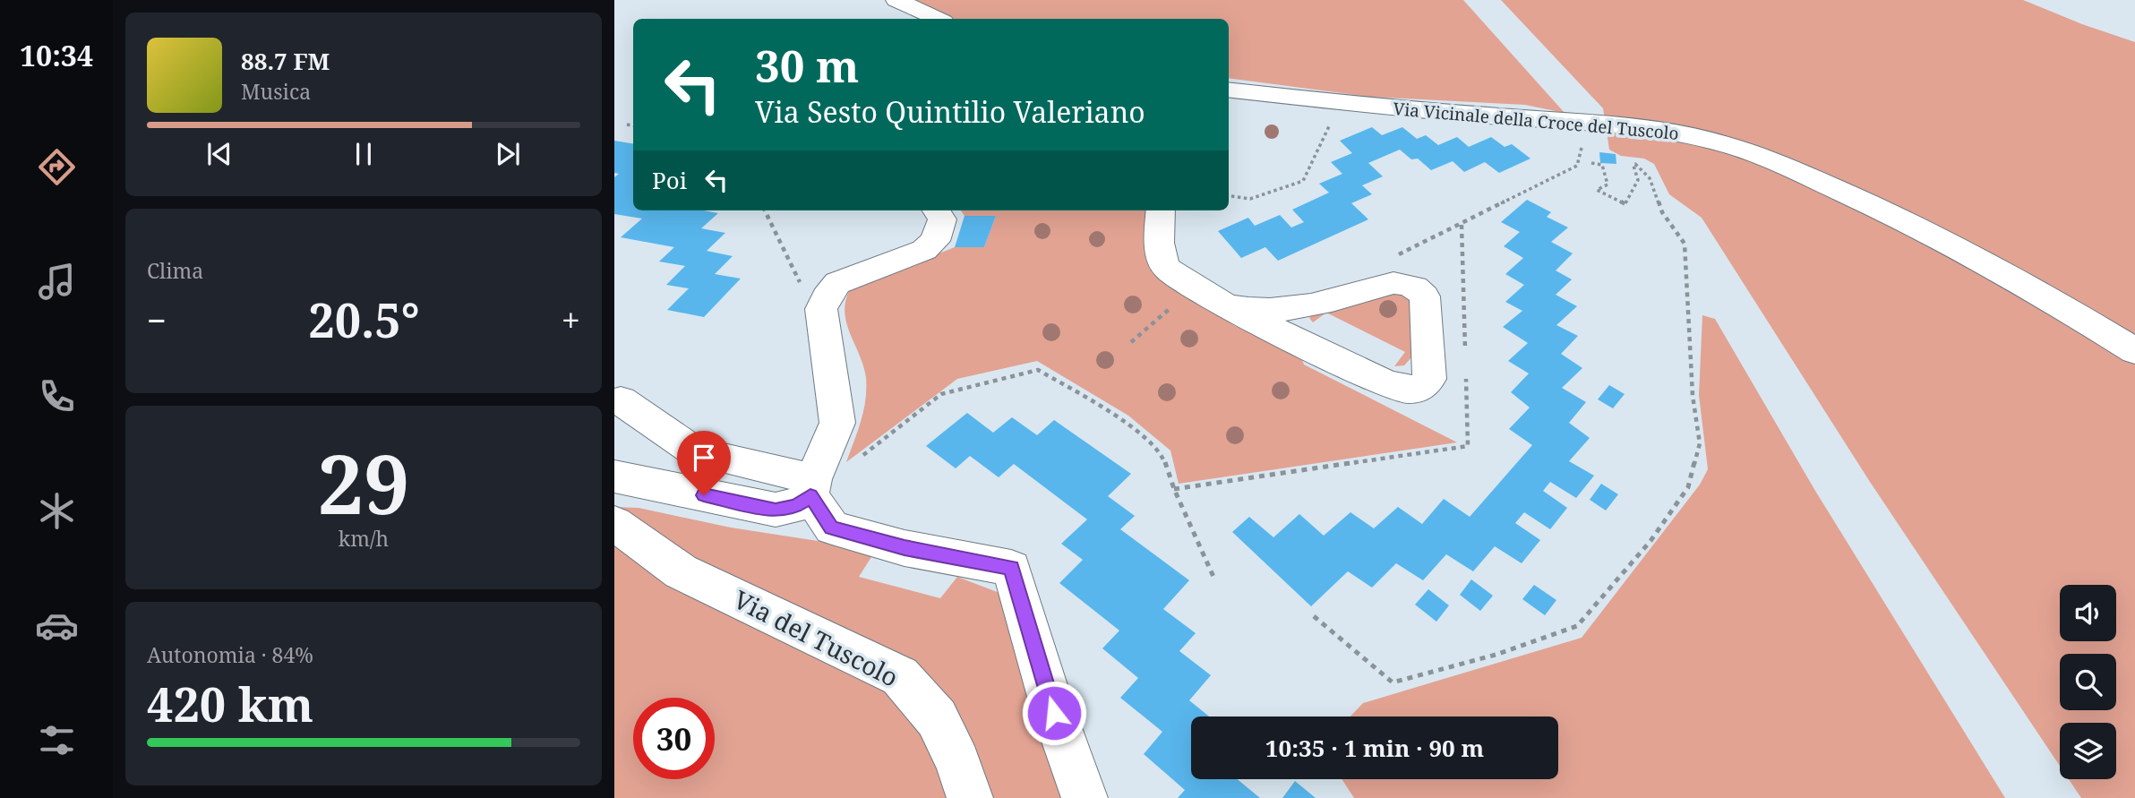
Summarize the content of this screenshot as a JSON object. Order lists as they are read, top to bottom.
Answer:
{
  "streets": {
    "street": ["Via Vicinale della Croce del Tuscolo", "Via del Tuscolo"]
  },
  "page": {
    "tabs": "10:34",
    "turn": ["30 m", "Via Sesto Quintilio Valeriano"],
    "song": ["88.7 FM", "Musica"],
    "then": "Poi",
    "tile": [
      "Clima",
      ["29", "km/h"],
      ["Autonomia · 84%", "420 km"]
    ],
    "heat": ["−", "20.5°", "+"],
    "limit": "30",
    "trip": "10:35 · 1 min · 90 m"
  }
}
